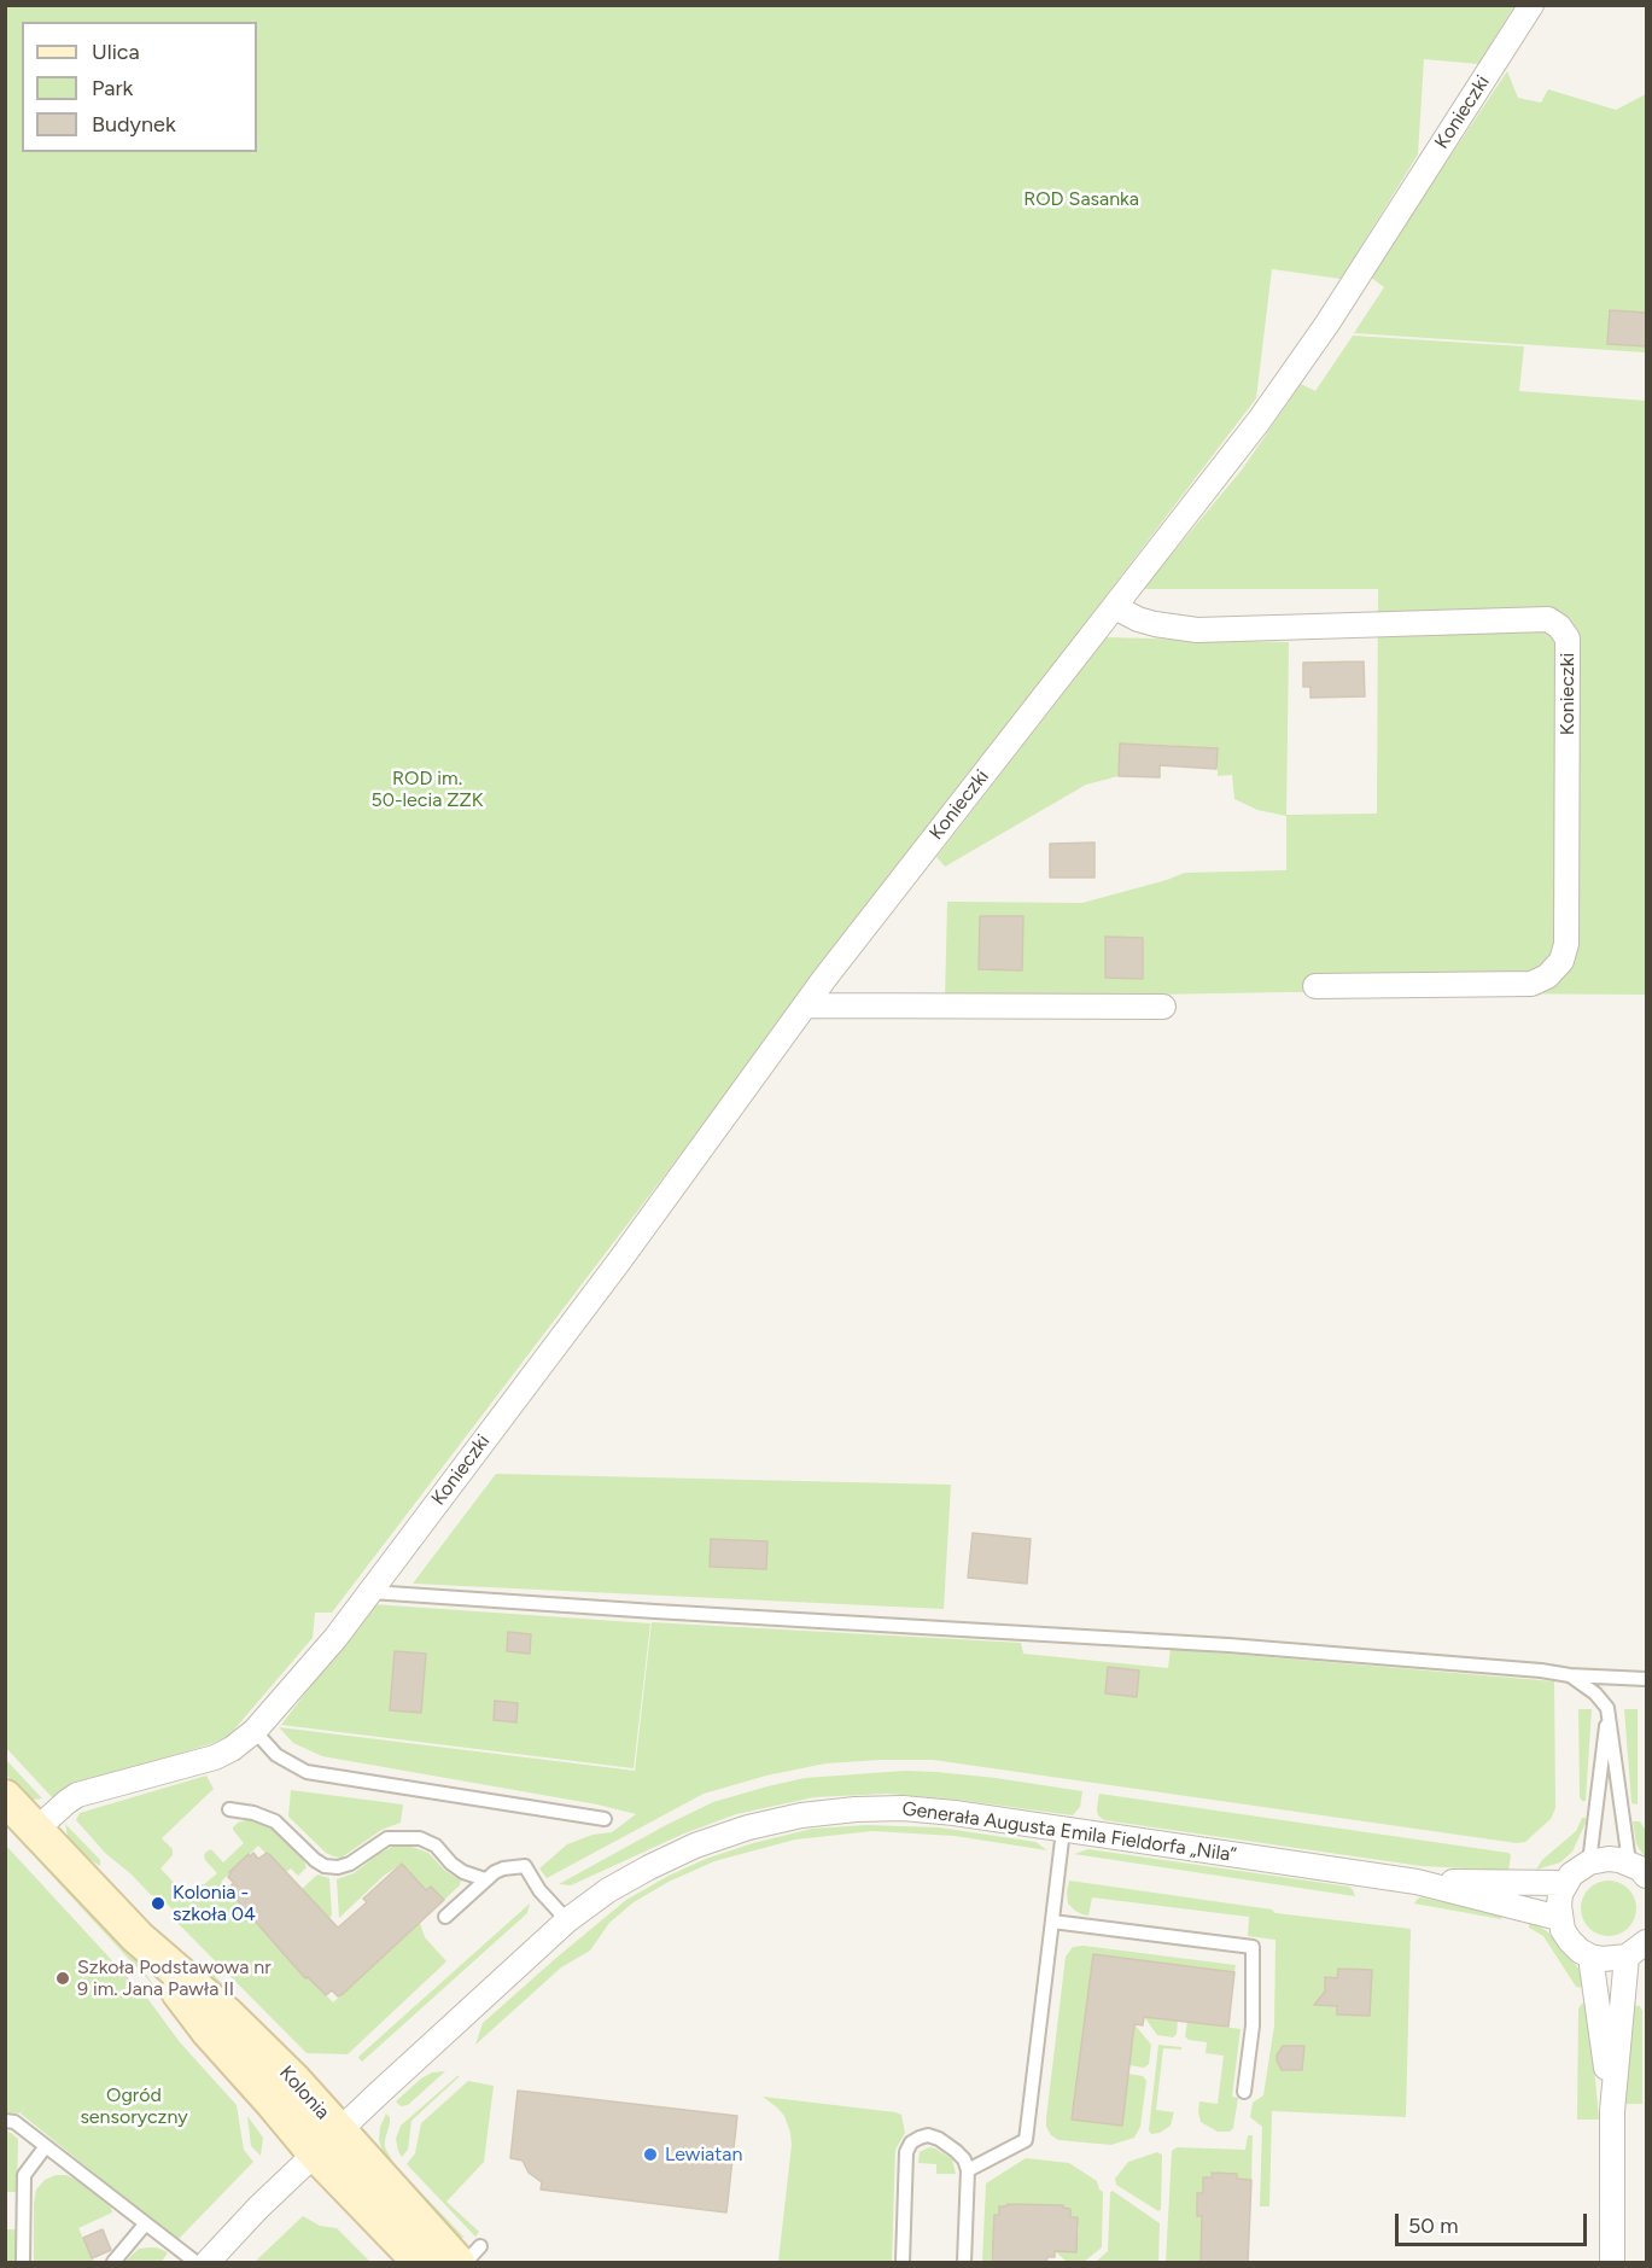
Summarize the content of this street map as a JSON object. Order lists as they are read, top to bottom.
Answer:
{
  "streets": {
    "street": ["Konieczki", "Generała Augusta Emila Fieldorfa „Nila”", "Kolonia"]
  },
  "crossings": [
    ["Konieczki", "Kolonia"],
    ["Generała Augusta Emila Fieldorfa „Nila”", "Kolonia"]
  ],
  "parks": ["ROD Sasanka", "ROD im. 50-lecia ZZK", "Ogród sensoryczny"],
  "places": ["Kolonia - szkoła 04", "Szkoła Podstawowa nr 9 im. Jana Pawła II", "Lewiatan"],
  "legend": ["Ulica", "Park", "Budynek"],
  "scale_bar": "50 m"
}
